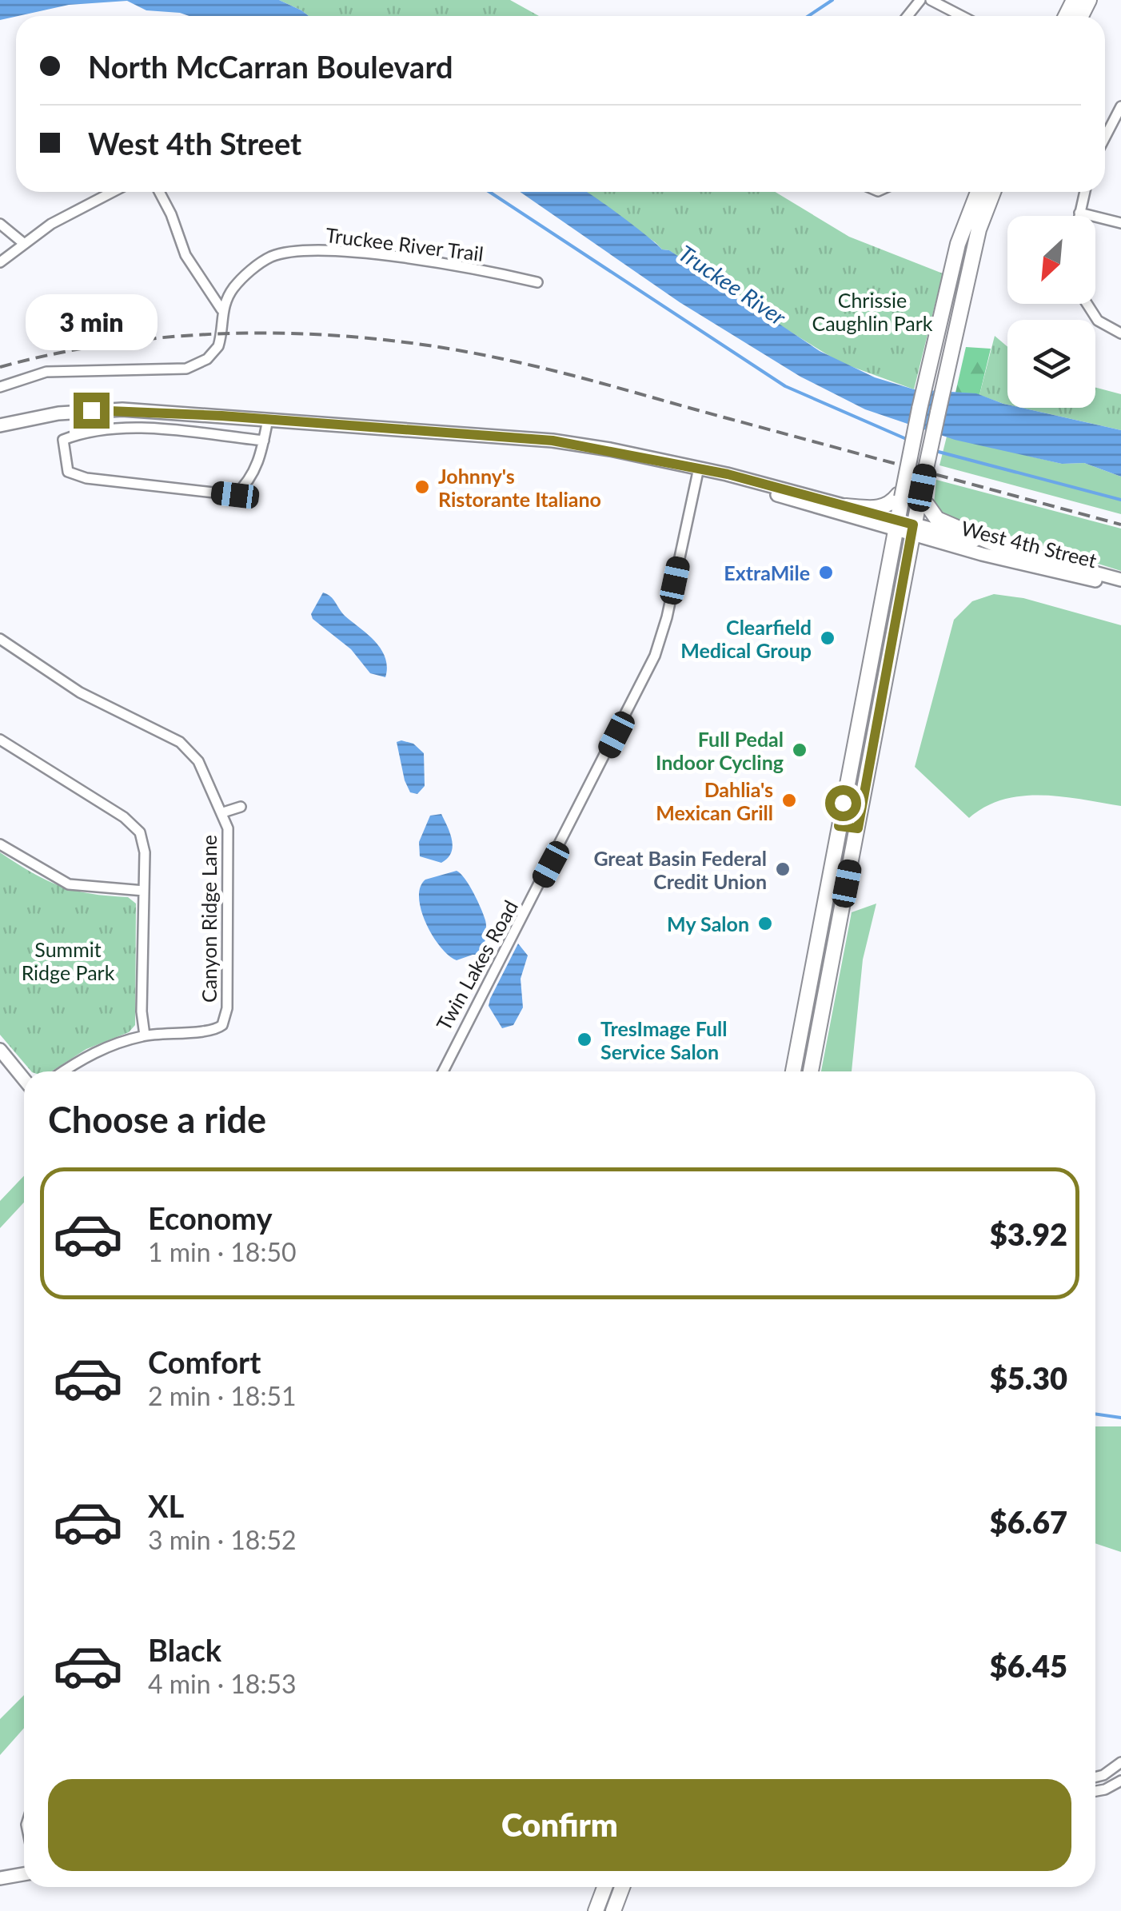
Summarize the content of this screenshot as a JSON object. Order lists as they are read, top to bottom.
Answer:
{
  "streets": {
    "main road": ["West 4th Street"],
    "street": ["Truckee River Trail", "Canyon Ridge Lane", "Twin Lakes Road"]
  },
  "crossings": [
    ["West 4th Street", "Twin Lakes Road"]
  ],
  "water": ["Truckee River"],
  "parks": ["Chrissie Caughlin Park", "Summit Ridge Park"],
  "places": [
    "Johnny's Ristorante Italiano",
    "ExtraMile",
    "Clearfield Medical Group",
    "Full Pedal Indoor Cycling",
    "Dahlia's Mexican Grill",
    "Great Basin Federal Credit Union",
    "My Salon",
    "TresImage Full Service Salon"
  ],
  "north": "bottom left",
  "page": {
    "banner": ["North McCarran Boulevard", "West 4th Street"],
    "bubble": "3 min",
    "heading": "Choose a ride",
    "list": [
      {
        "name": "Economy",
        "note": "1 min · 18:50",
        "value": "$3.92"
      },
      {
        "name": "Comfort",
        "note": "2 min · 18:51",
        "value": "$5.30"
      },
      {
        "name": "XL",
        "note": "3 min · 18:52",
        "value": "$6.67"
      },
      {
        "name": "Black",
        "note": "4 min · 18:53",
        "value": "$6.45"
      }
    ],
    "buttons": "Confirm"
  }
}
